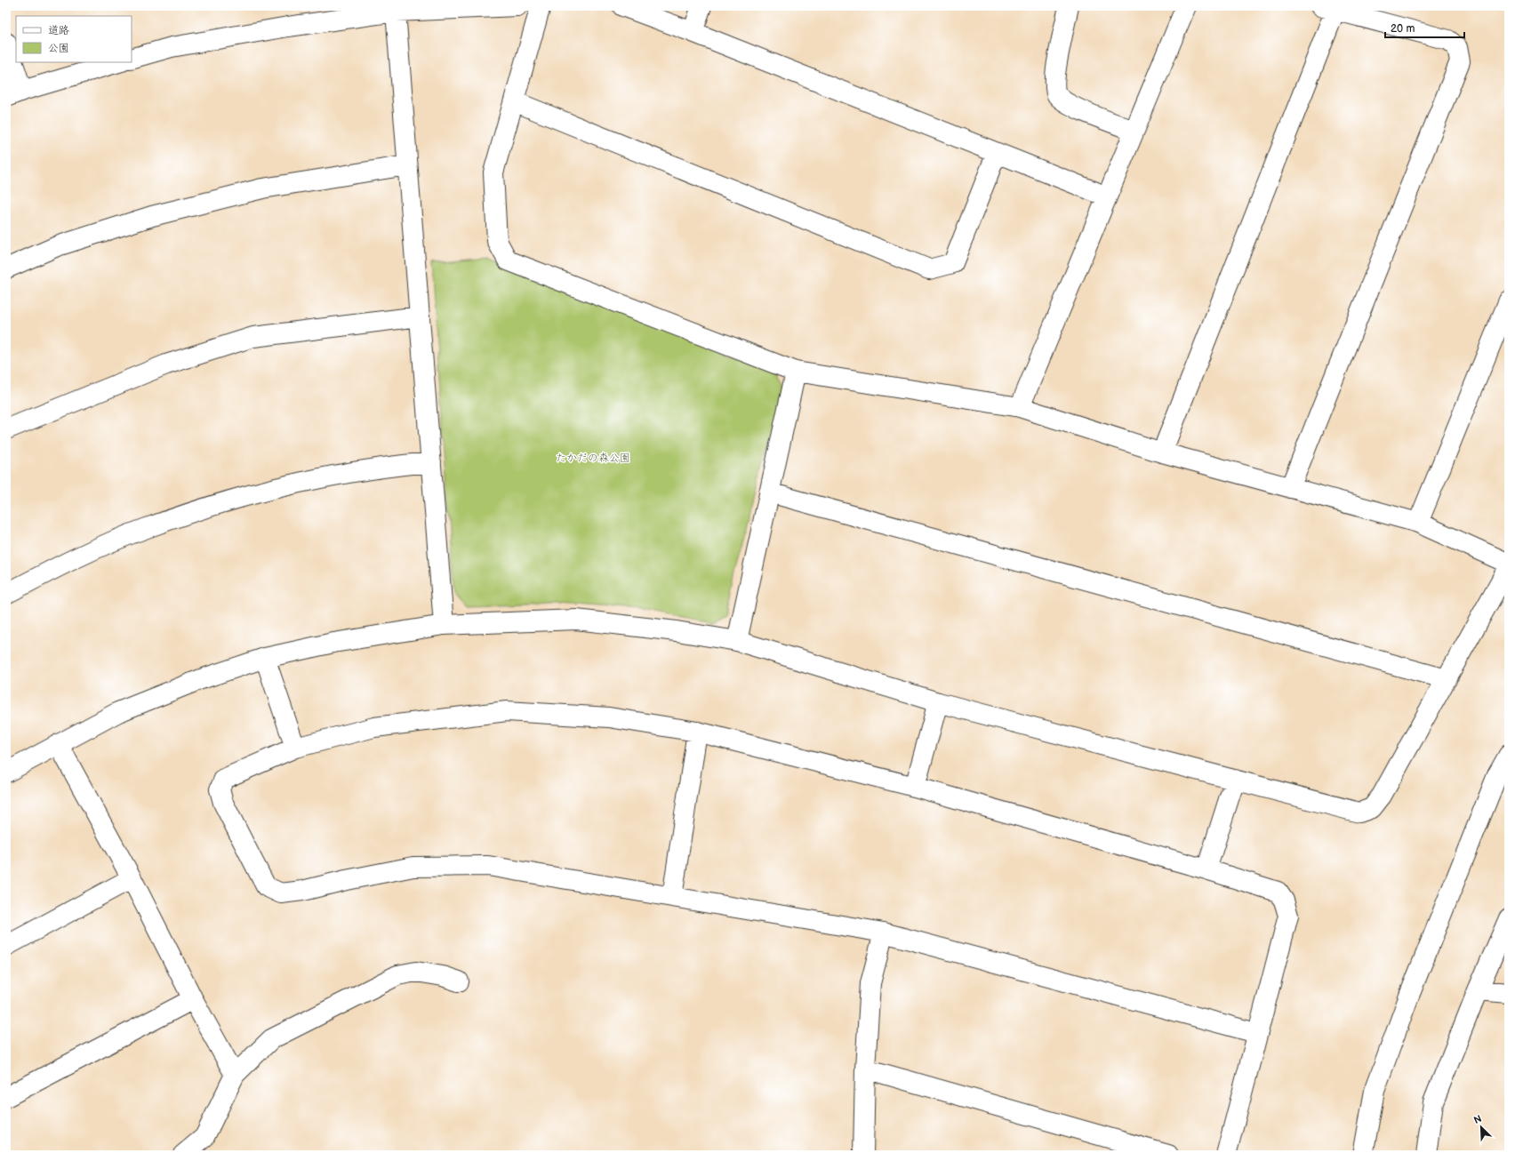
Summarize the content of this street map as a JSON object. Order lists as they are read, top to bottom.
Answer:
{
  "parks": ["たかだの森公園"],
  "legend": ["道路", "公園"],
  "scale_bar": "20 m",
  "north": "top left"
}
